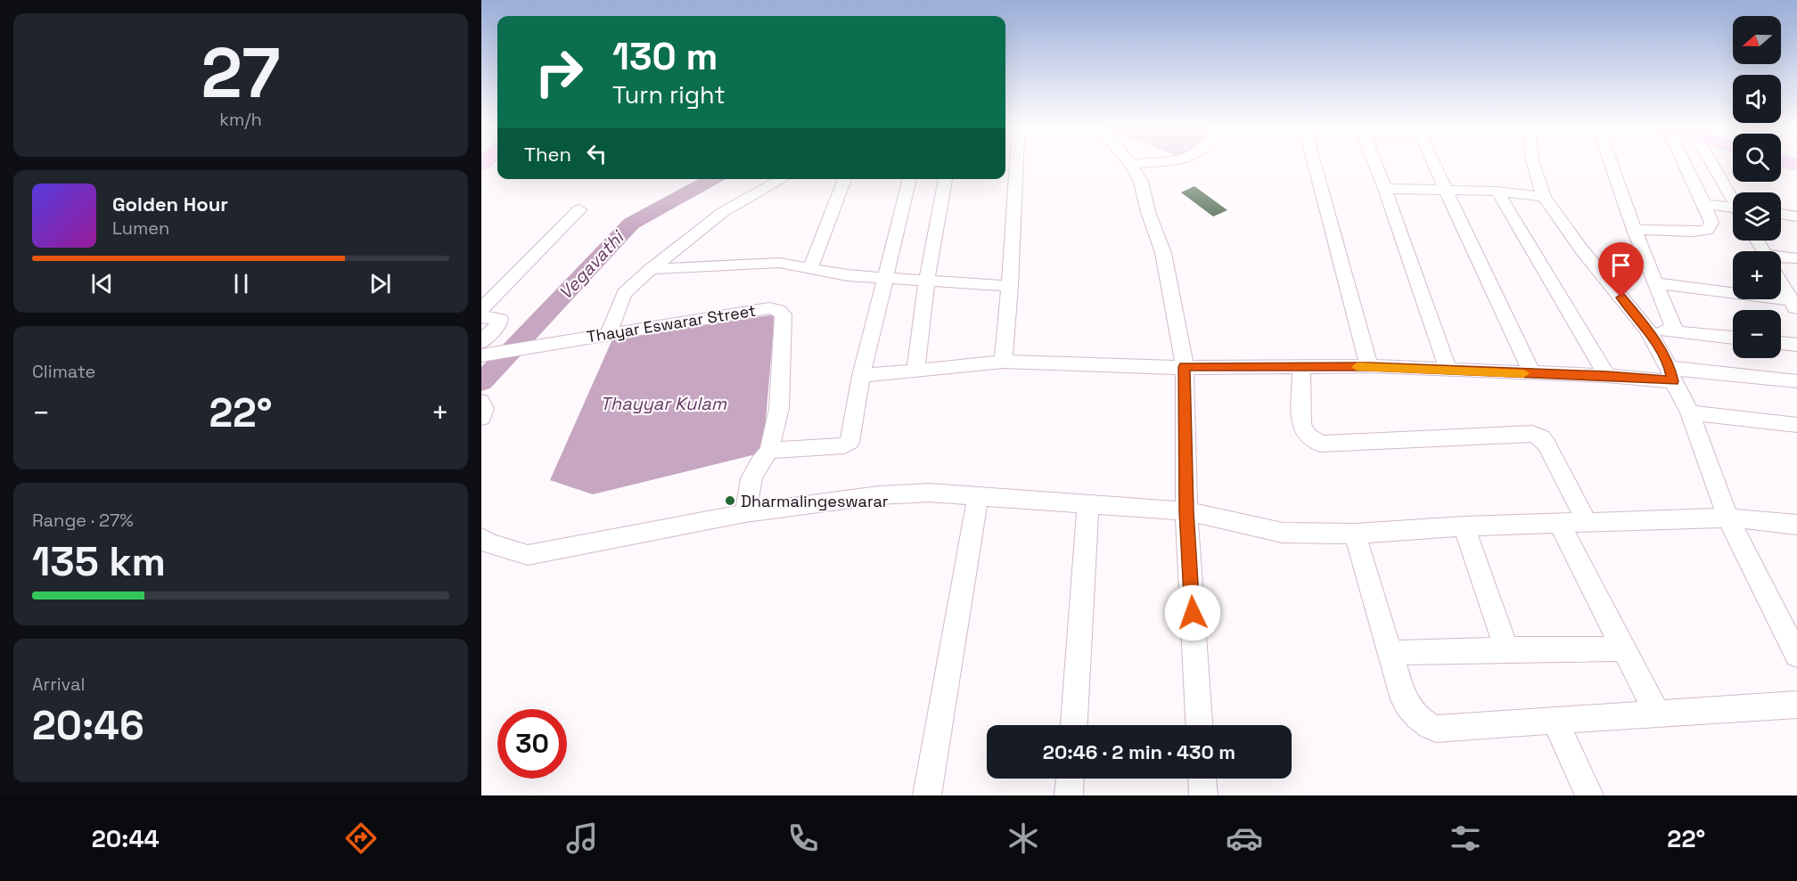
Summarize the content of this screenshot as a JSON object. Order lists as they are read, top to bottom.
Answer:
{
  "streets": {
    "street": ["Thayar Eswarar Street"]
  },
  "water": ["Vegavathi", "Thayyar Kulam"],
  "places": ["Dharmalingeswarar"],
  "north": "left",
  "page": {
    "tile": [
      ["27", "km/h"],
      "Climate",
      ["Range · 27%", "135 km"],
      ["Arrival", "20:46"]
    ],
    "map_buttons": ["+", "−"],
    "turn": ["130 m", "Turn right"],
    "then": "Then",
    "song": ["Golden Hour", "Lumen"],
    "heat": ["−", "22°", "+"],
    "limit": "30",
    "trip": "20:46 · 2 min · 430 m",
    "tabs": ["20:44", "22°"]
  }
}
